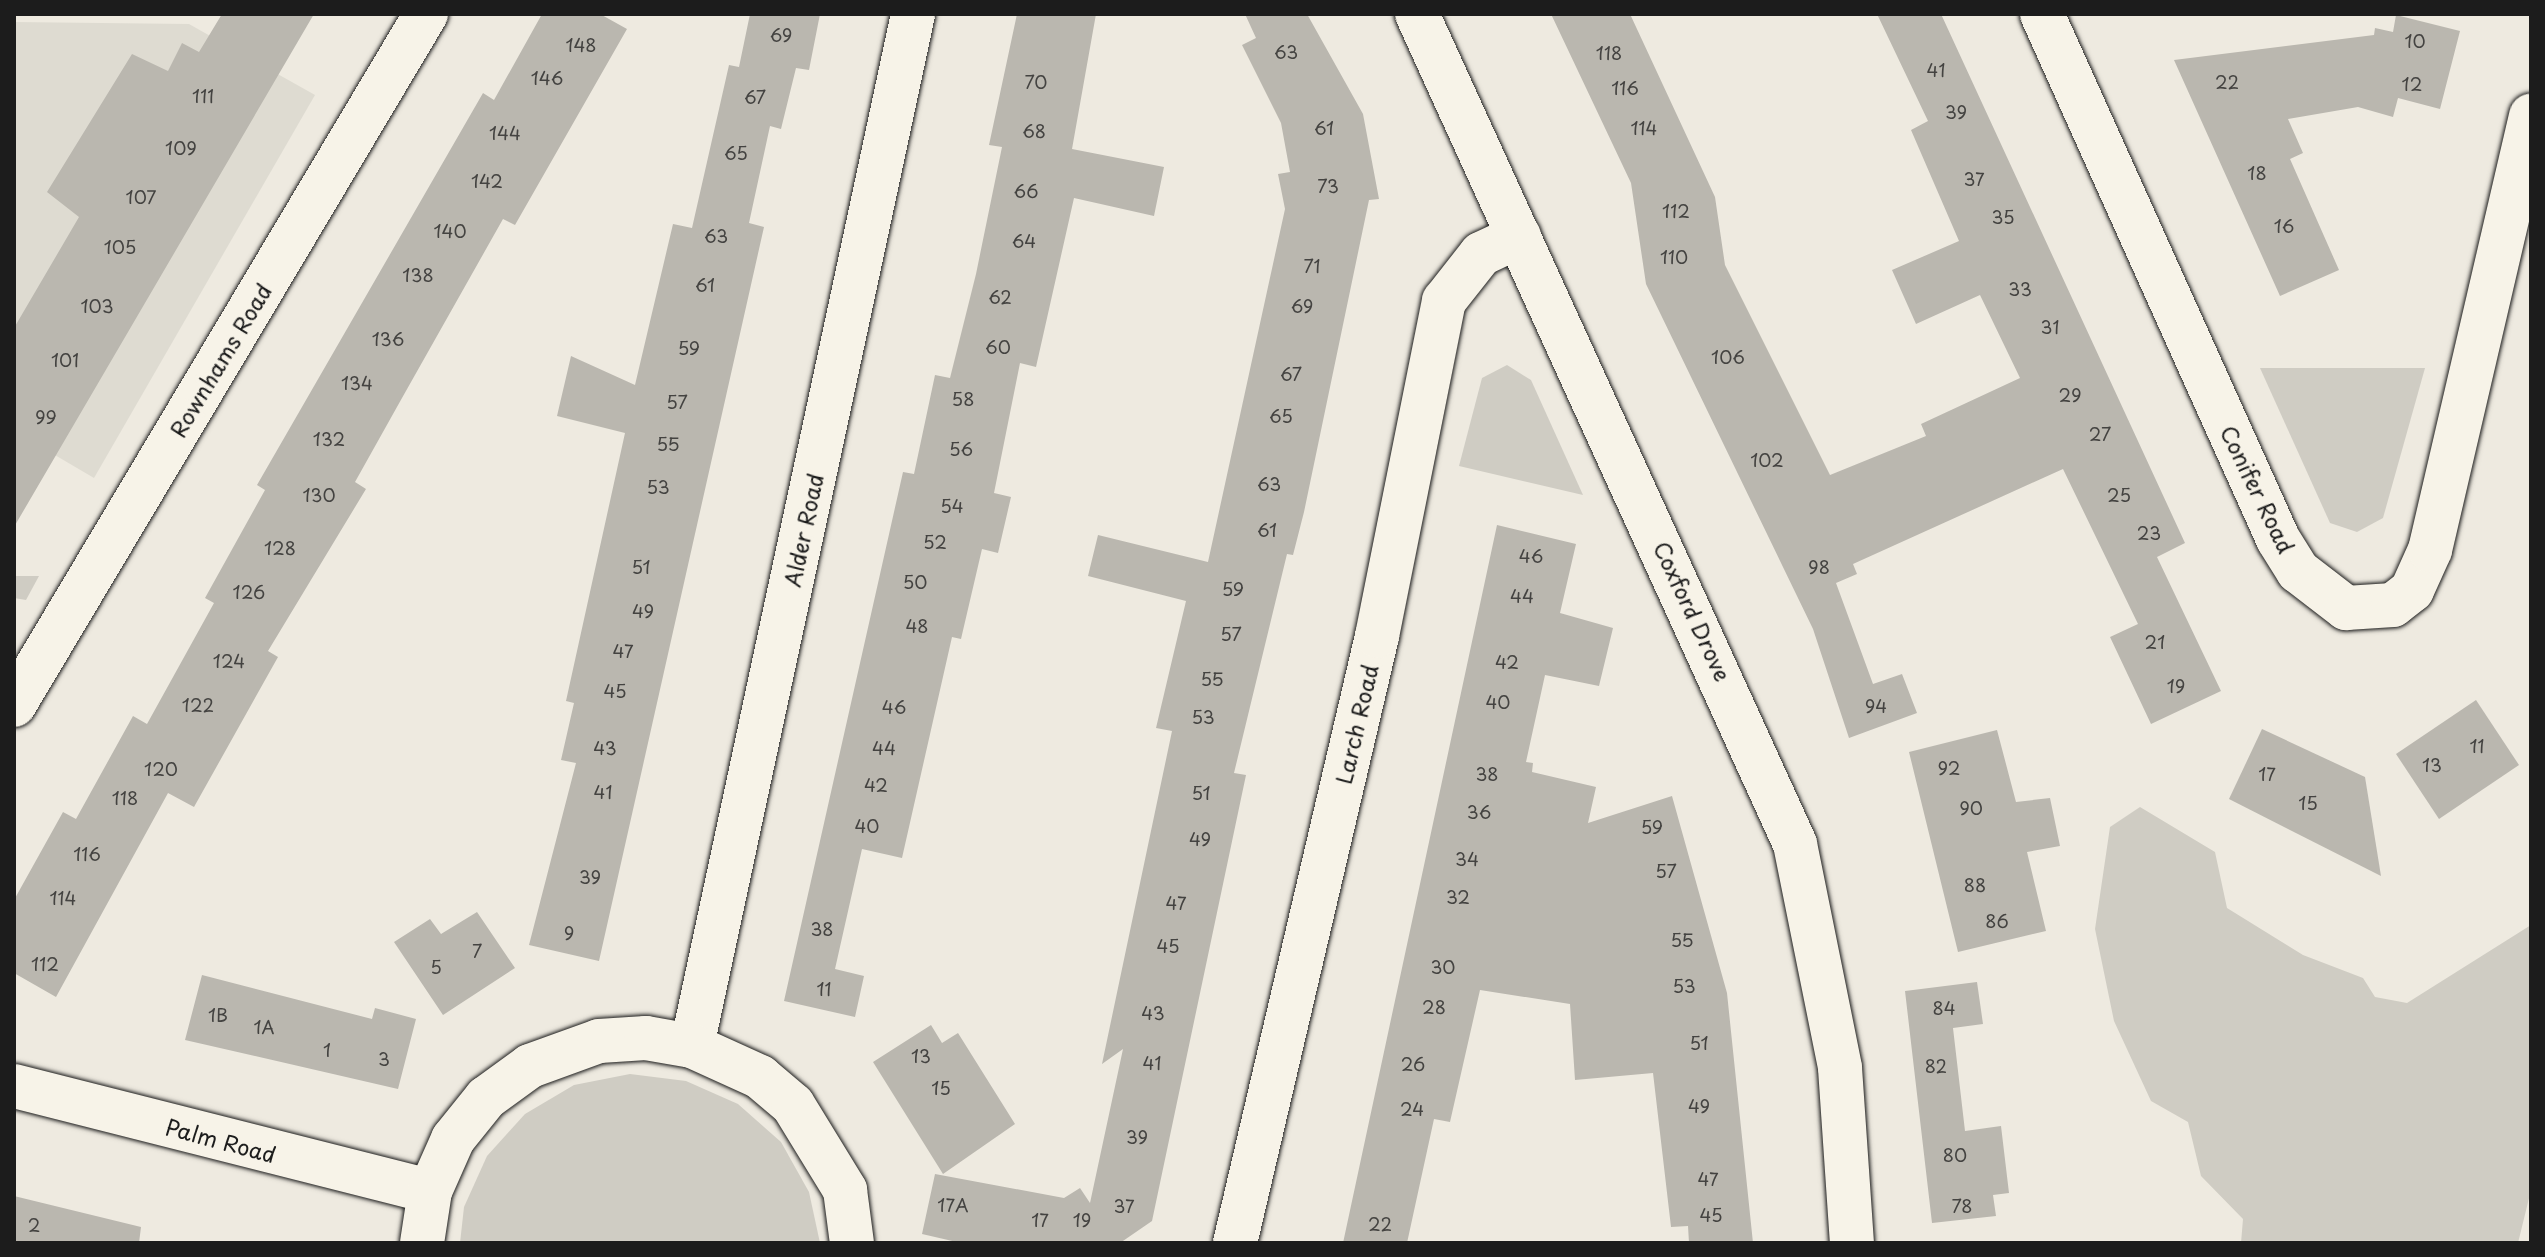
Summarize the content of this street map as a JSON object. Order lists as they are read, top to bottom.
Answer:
{
  "streets": {
    "street": [
      "Rownhams Road",
      "Conifer Road",
      "Alder Road",
      "Coxford Drove",
      "Larch Road",
      "Palm Road"
    ]
  },
  "crossings": [
    ["Coxford Drove", "Larch Road"]
  ],
  "house_numbers": [
    "69",
    "10",
    "148",
    "63",
    "118",
    "41",
    "146",
    "70",
    "22",
    "12",
    "116",
    "111",
    "67",
    "39",
    "61",
    "114",
    "68",
    "144",
    "109",
    "65",
    "18",
    "37",
    "142",
    "73",
    "66",
    "107",
    "112",
    "35",
    "16",
    "140",
    "63",
    "64",
    "105",
    "110",
    "71",
    "138",
    "61",
    "33",
    "62",
    "103",
    "69",
    "31",
    "136",
    "60",
    "59",
    "106",
    "101",
    "67",
    "134",
    "29",
    "58",
    "57",
    "65",
    "99",
    "27",
    "132",
    "55",
    "56",
    "102",
    "63",
    "53",
    "130",
    "25",
    "54",
    "61",
    "23",
    "52",
    "128",
    "46",
    "51",
    "98",
    "50",
    "59",
    "126",
    "44",
    "49",
    "48",
    "57",
    "21",
    "47",
    "124",
    "42",
    "55",
    "19",
    "45",
    "40",
    "122",
    "94",
    "46",
    "53",
    "11",
    "43",
    "44",
    "13",
    "92",
    "120",
    "38",
    "17",
    "42",
    "41",
    "51",
    "118",
    "15",
    "90",
    "36",
    "40",
    "59",
    "49",
    "116",
    "34",
    "57",
    "39",
    "88",
    "32",
    "114",
    "47",
    "86",
    "38",
    "9",
    "55",
    "45",
    "7",
    "112",
    "5",
    "30",
    "53",
    "11",
    "28",
    "84",
    "43",
    "1B",
    "1A",
    "51",
    "1",
    "13",
    "3",
    "41",
    "26",
    "82",
    "15",
    "49",
    "24",
    "39",
    "80",
    "47",
    "17A",
    "37",
    "78",
    "45",
    "17",
    "19",
    "22",
    "2"
  ]
}
